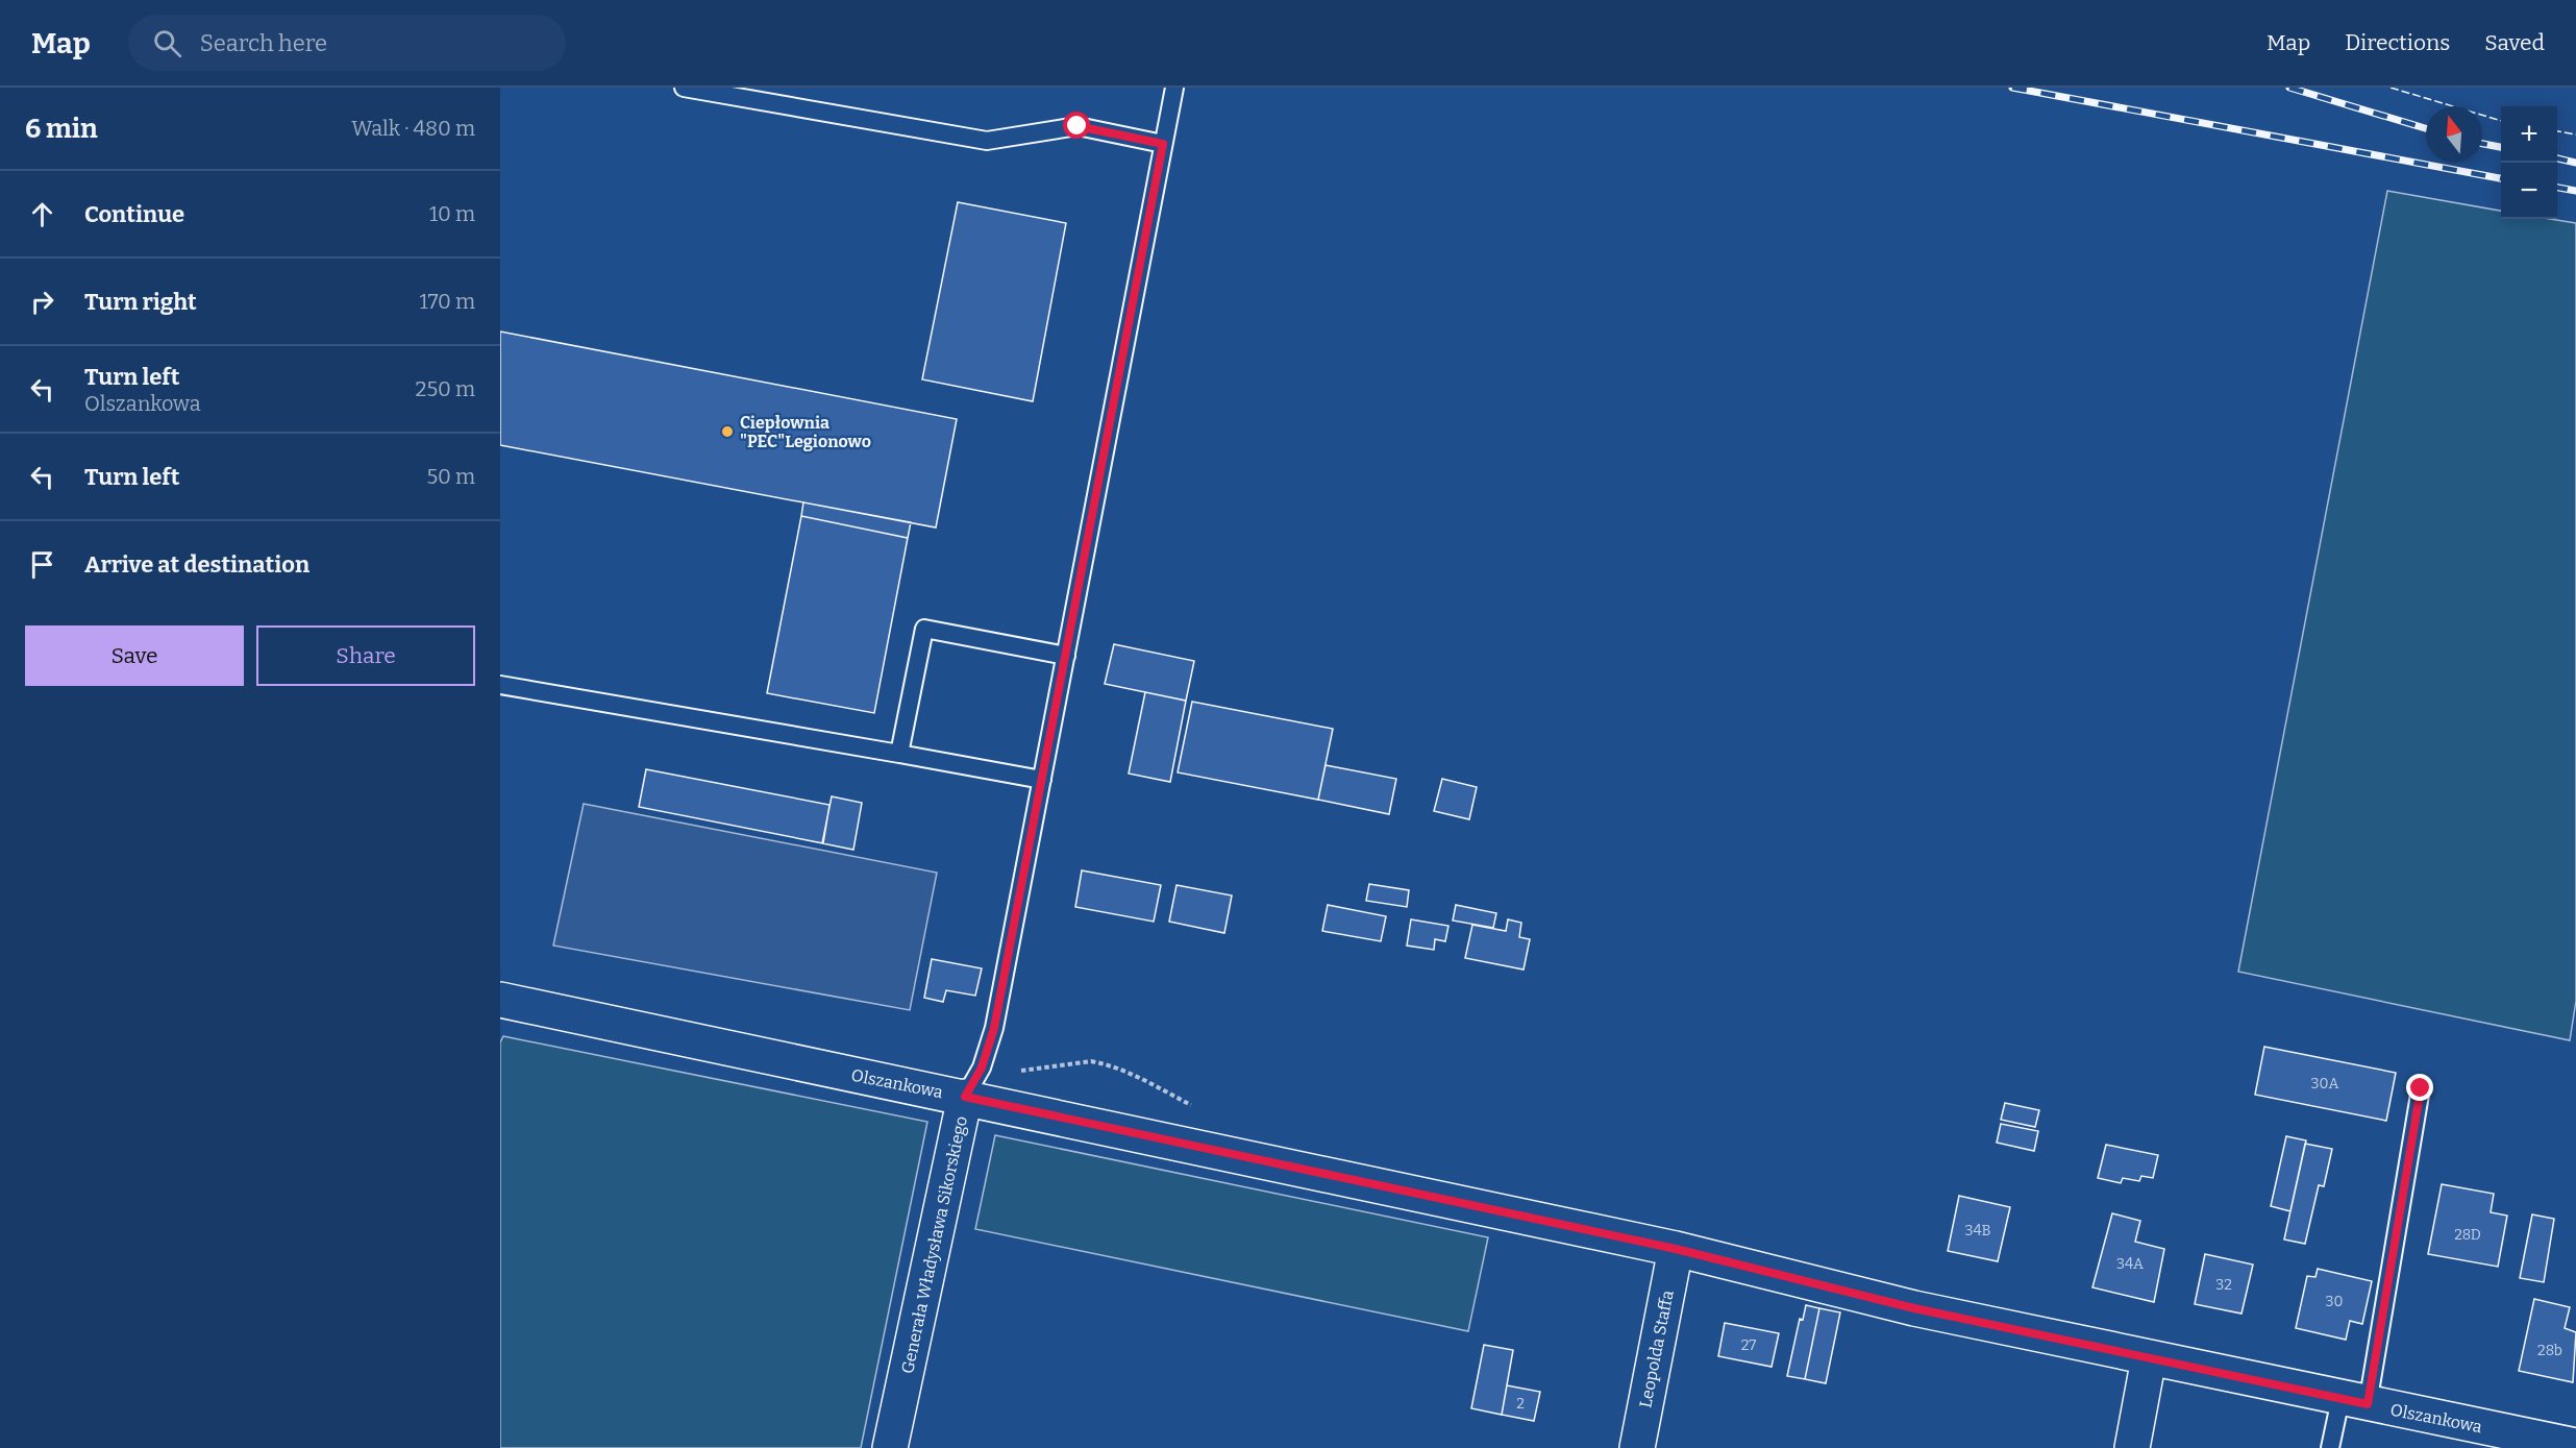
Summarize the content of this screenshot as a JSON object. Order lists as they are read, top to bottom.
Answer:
{
  "streets": {
    "street": ["Olszankowa", "Generała Władysława Sikorskiego", "Leopolda Staffa"]
  },
  "crossings": [
    ["Olszankowa", "Generała Władysława Sikorskiego"],
    ["Olszankowa", "Leopolda Staffa"]
  ],
  "places": ["Ciepłownia \"PEC\"Legionowo"],
  "house_numbers": [
    "30A",
    "34B",
    "28D",
    "34A",
    "32",
    "30",
    "27",
    "28b",
    "2"
  ],
  "north": "top",
  "page": {
    "header": "Map",
    "search": "Search here",
    "nav": ["Map", "Directions", "Saved"],
    "heading": ["6 min", "Walk · 480 m"],
    "map_buttons": ["+", "−"],
    "list": [
      ["Continue", "10 m"],
      ["Turn right", "170 m"],
      ["Turn left", "Olszankowa", "250 m"],
      ["Turn left", "50 m"],
      "Arrive at destination"
    ],
    "buttons": ["Save", "Share"]
  }
}
